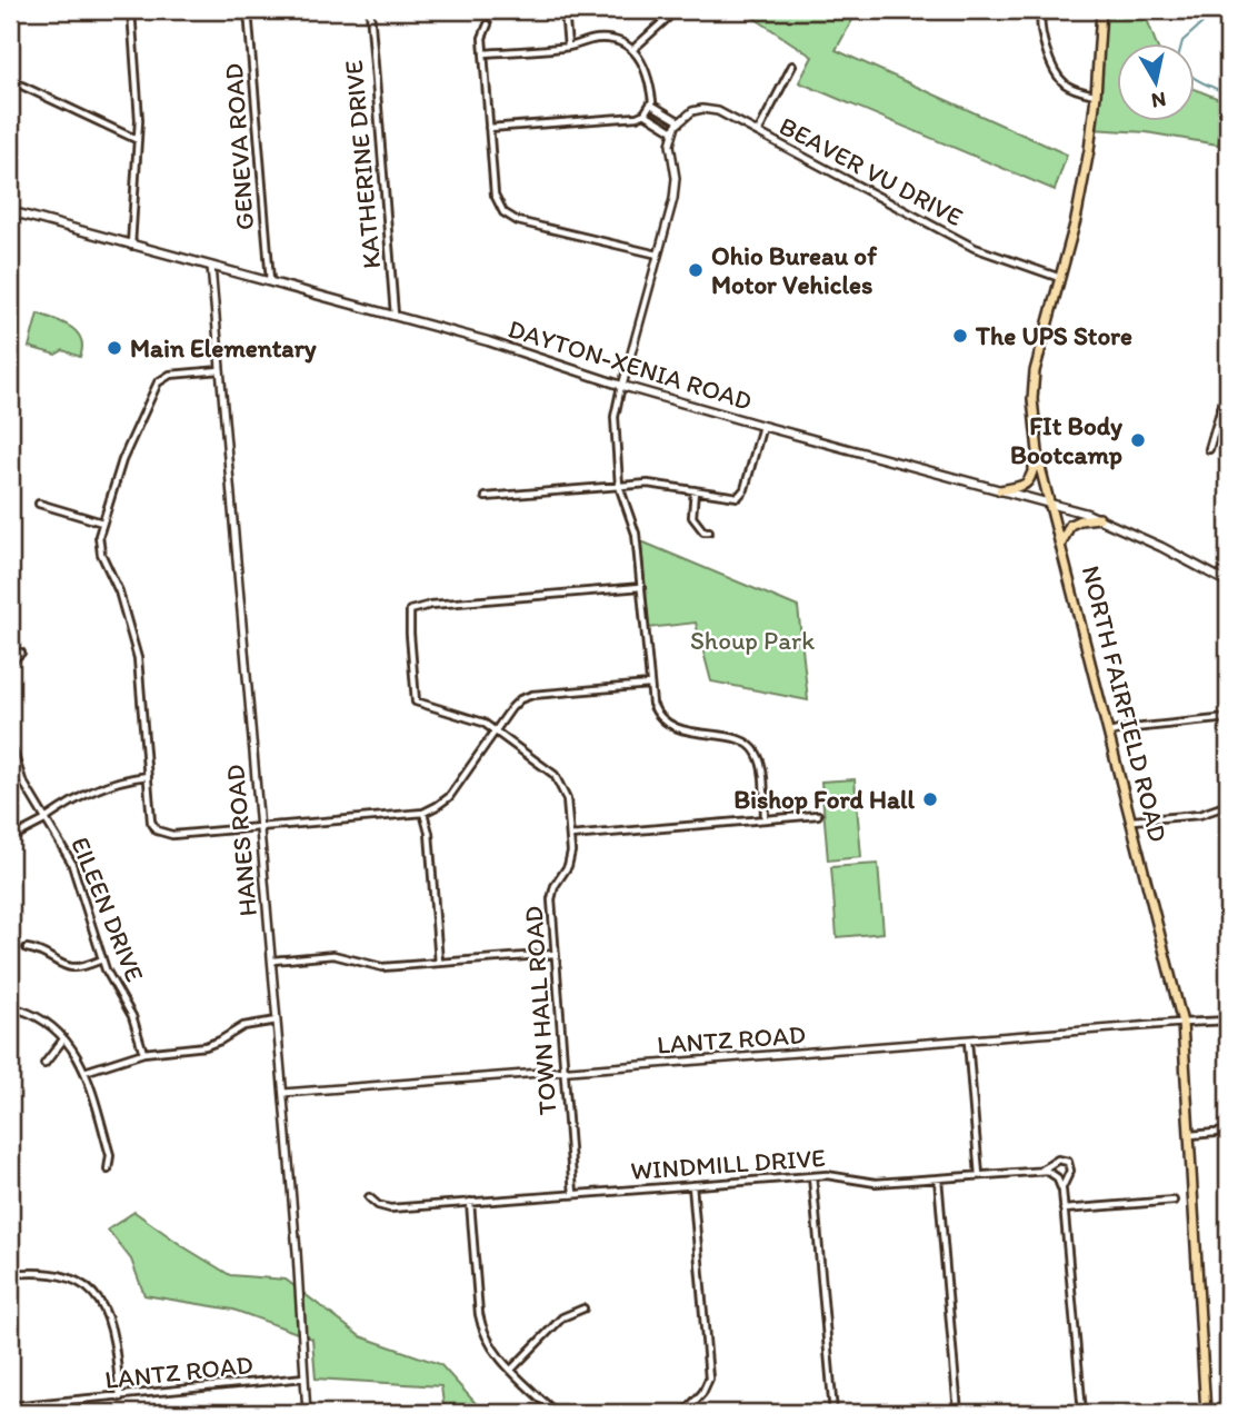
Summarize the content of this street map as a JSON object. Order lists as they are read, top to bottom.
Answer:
{
  "streets": {
    "main road": ["DAYTON-XENIA ROAD", "NORTH FAIRFIELD ROAD"],
    "street": [
      "GENEVA ROAD",
      "KATHERINE DRIVE",
      "BEAVER VU DRIVE",
      "HANES ROAD",
      "EILEEN DRIVE",
      "TOWN HALL ROAD",
      "LANTZ ROAD",
      "WINDMILL DRIVE"
    ]
  },
  "crossings": [
    ["GENEVA ROAD", "DAYTON-XENIA ROAD"],
    ["KATHERINE DRIVE", "DAYTON-XENIA ROAD"],
    ["BEAVER VU DRIVE", "NORTH FAIRFIELD ROAD"],
    ["DAYTON-XENIA ROAD", "NORTH FAIRFIELD ROAD"],
    ["DAYTON-XENIA ROAD", "HANES ROAD"],
    ["NORTH FAIRFIELD ROAD", "LANTZ ROAD"],
    ["HANES ROAD", "LANTZ ROAD"],
    ["TOWN HALL ROAD", "LANTZ ROAD"],
    ["TOWN HALL ROAD", "WINDMILL DRIVE"]
  ],
  "parks": ["Shoup Park"],
  "places": [
    "Ohio Bureau of Motor Vehicles",
    "The UPS Store",
    "Main Elementary",
    "FIt Body Bootcamp",
    "Bishop Ford Hall"
  ],
  "north": "bottom"
}
